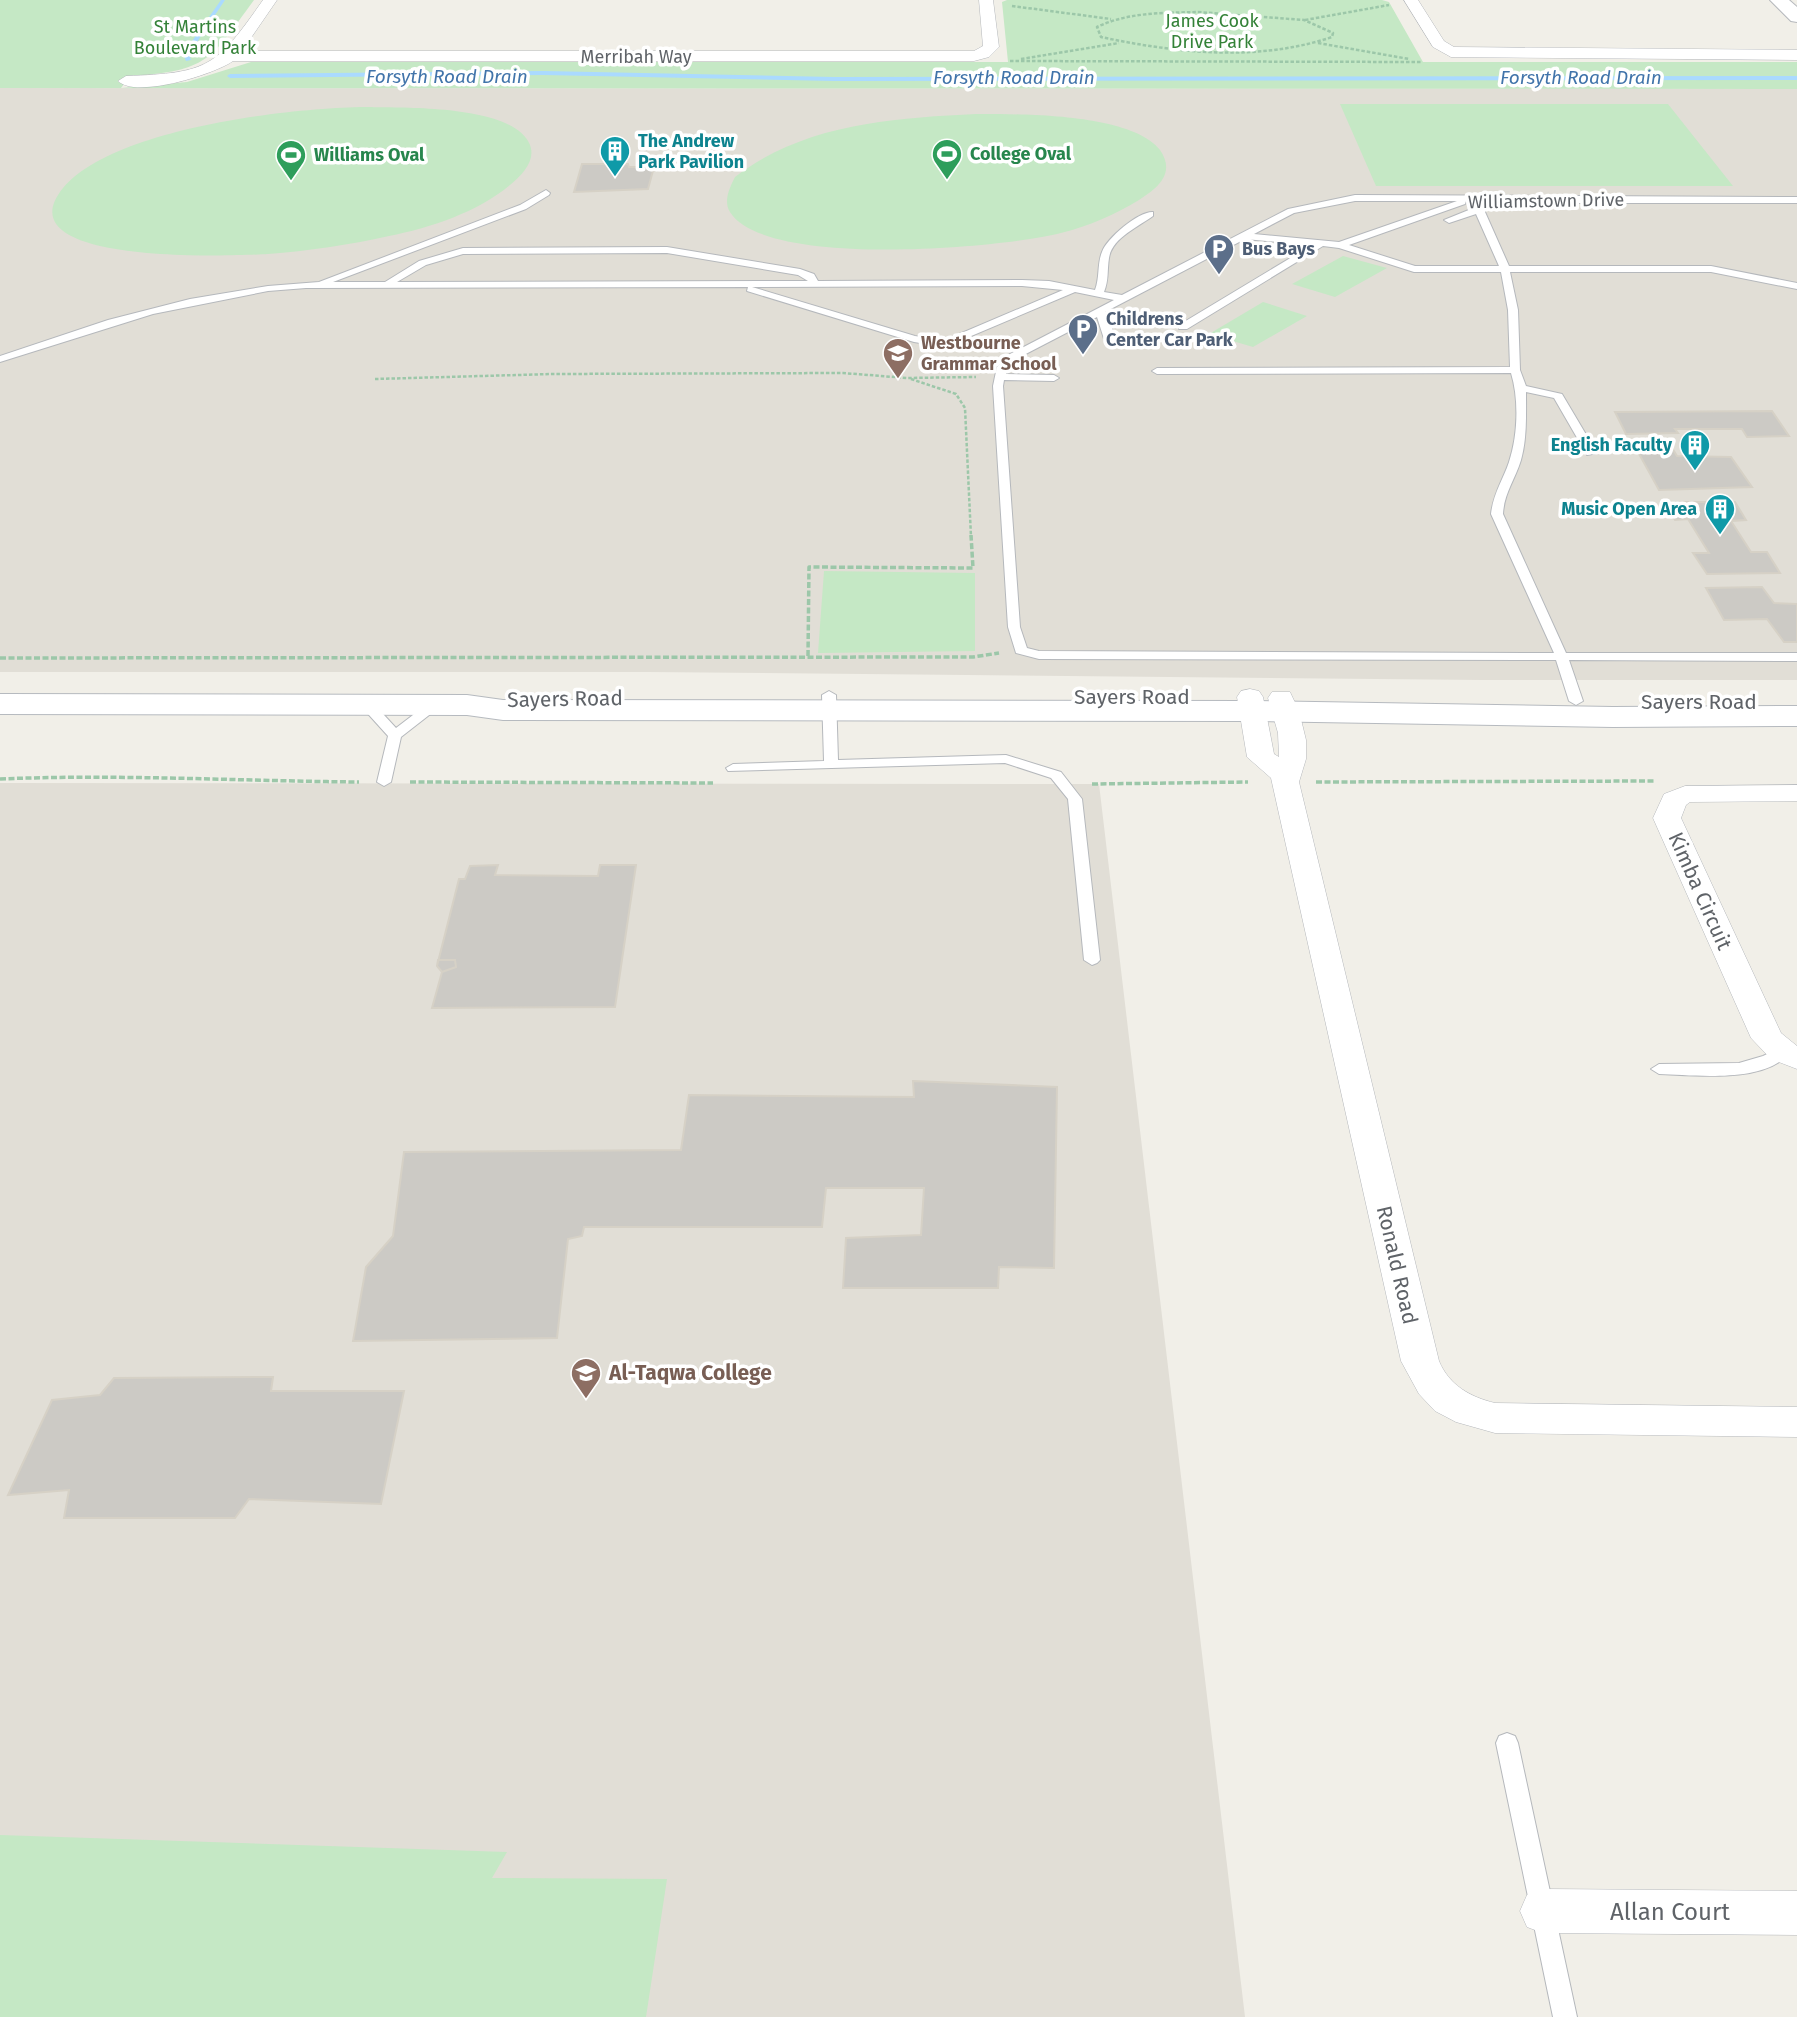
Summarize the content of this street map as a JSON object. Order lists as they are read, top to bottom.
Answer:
{
  "streets": {
    "main road": ["Sayers Road"],
    "street": [
      "Merribah Way",
      "Kimba Circuit",
      "Ronald Road",
      "Allan Court"
    ],
    "lane": ["Williamstown Drive"]
  },
  "crossings": [
    ["Sayers Road", "Ronald Road"]
  ],
  "water": ["Forsyth Road Drain"],
  "parks": ["James Cook Drive Park", "St Martins Boulevard Park"],
  "places": {
    "building": ["The Andrew Park Pavilion", "English Faculty", "Music Open Area"],
    "sports": ["College Oval", "Williams Oval"],
    "parking": ["Bus Bays", "Childrens Center Car Park"],
    "school or university": ["Westbourne Grammar School", "Al-Taqwa College"]
  }
}
